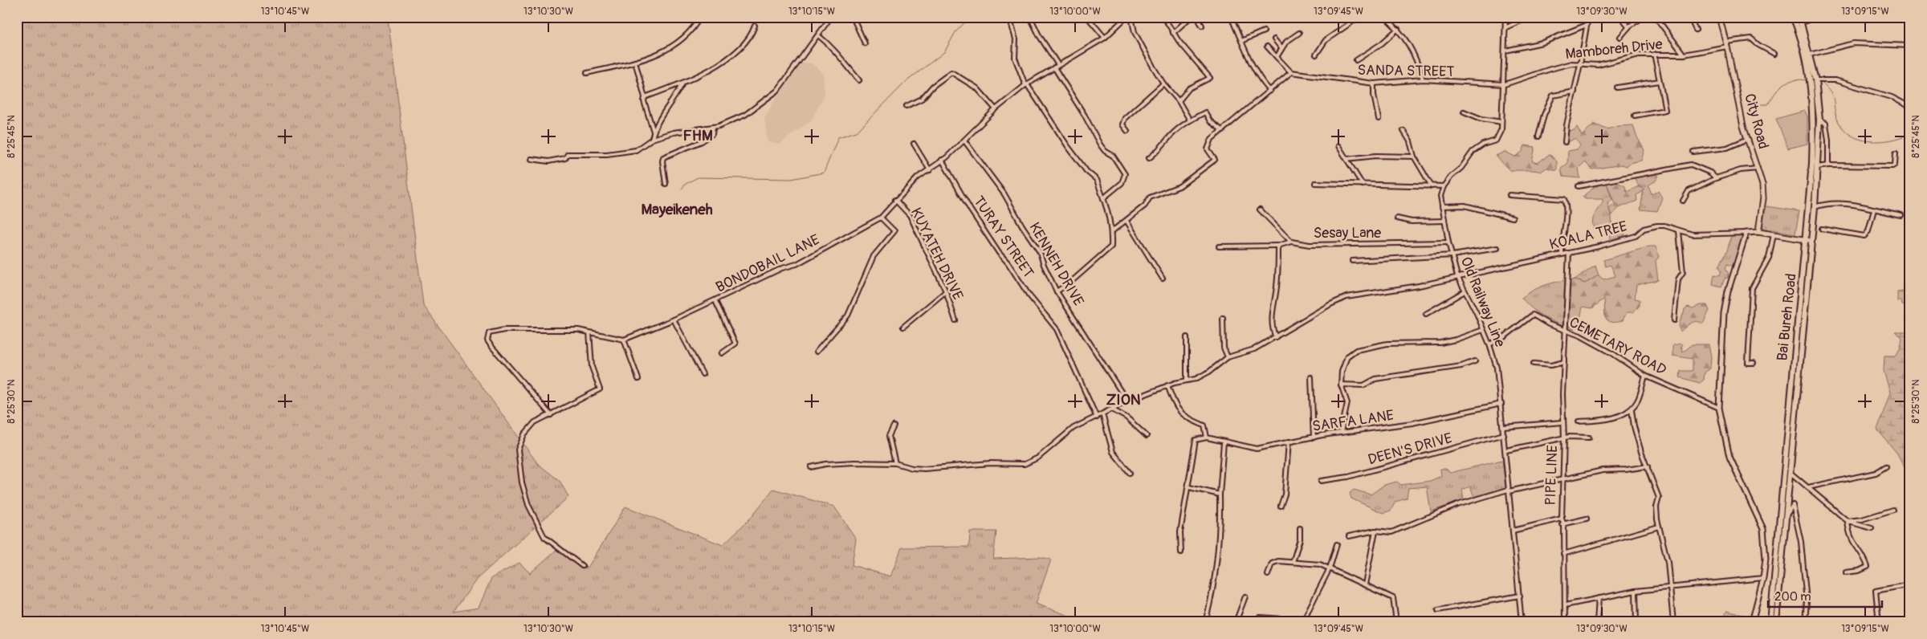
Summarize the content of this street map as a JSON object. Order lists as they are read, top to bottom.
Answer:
{
  "streets": {
    "highway": ["Bai Bureh Road"],
    "main road": ["City Road"],
    "street": [
      "Mamboreh Drive",
      "SANDA STREET",
      "Sesay Lane",
      "KOALA TREE",
      "TURAY STREET",
      "KUYATEH DRIVE",
      "BONDOBAIL LANE",
      "KENNEH DRIVE",
      "Old Railway Line",
      "CEMETARY ROAD",
      "SARFA LANE",
      "DEEN'S DRIVE",
      "PIPE LINE"
    ]
  },
  "crossings": [
    ["Mamboreh Drive", "SANDA STREET"],
    ["Mamboreh Drive", "City Road"],
    ["Sesay Lane", "Old Railway Line"],
    ["KOALA TREE", "Old Railway Line"],
    ["KOALA TREE", "PIPE LINE"],
    ["TURAY STREET", "BONDOBAIL LANE"],
    ["KUYATEH DRIVE", "BONDOBAIL LANE"],
    ["BONDOBAIL LANE", "KENNEH DRIVE"],
    ["Old Railway Line", "CEMETARY ROAD"],
    ["Old Railway Line", "SARFA LANE"],
    ["Old Railway Line", "DEEN'S DRIVE"],
    ["CEMETARY ROAD", "PIPE LINE"]
  ],
  "districts": ["FHM", "Mayeikeneh", "ZION"],
  "scale_bar": "200 m",
  "coordinates": [
    "13°10'45\"W",
    "13°10'30\"W",
    "13°10'15\"W",
    "13°10'00\"W",
    "13°09'45\"W",
    "13°09'30\"W",
    "13°09'15\"W",
    "8°25'45\"N",
    "8°25'30\"N"
  ]
}
